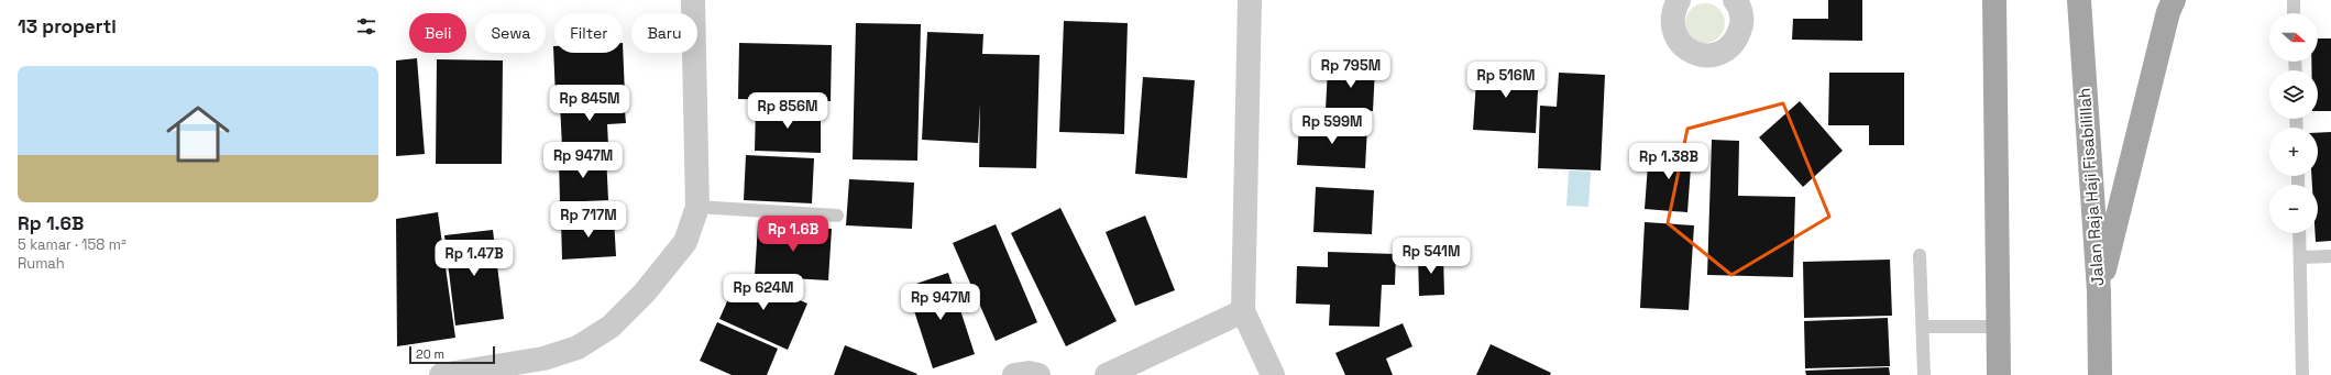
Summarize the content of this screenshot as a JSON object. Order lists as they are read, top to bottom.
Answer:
{
  "streets": {
    "main road": ["Jalan Raja Haji Fisabilillah"]
  },
  "scale_bar": "20 m",
  "north": "right",
  "page": {
    "heading": "13 properti",
    "map_buttons": ["+", "−"],
    "chip": [
      "Beli",
      "Sewa",
      "Filter",
      "Baru"
    ],
    "price": [
      "Rp 795M",
      "Rp 516M",
      "Rp 845M",
      "Rp 856M",
      "Rp 599M",
      "Rp 947M",
      "Rp 1.38B",
      "Rp 717M",
      "Rp 1.6B",
      "Rp 541M",
      "Rp 1.47B",
      "Rp 624M",
      "Rp 947M"
    ],
    "list": [
      {
        "name": "Rp 1.6B",
        "note": "5 kamar · 158 m² · Rumah"
      }
    ],
    "scale": "20 m"
  }
}
